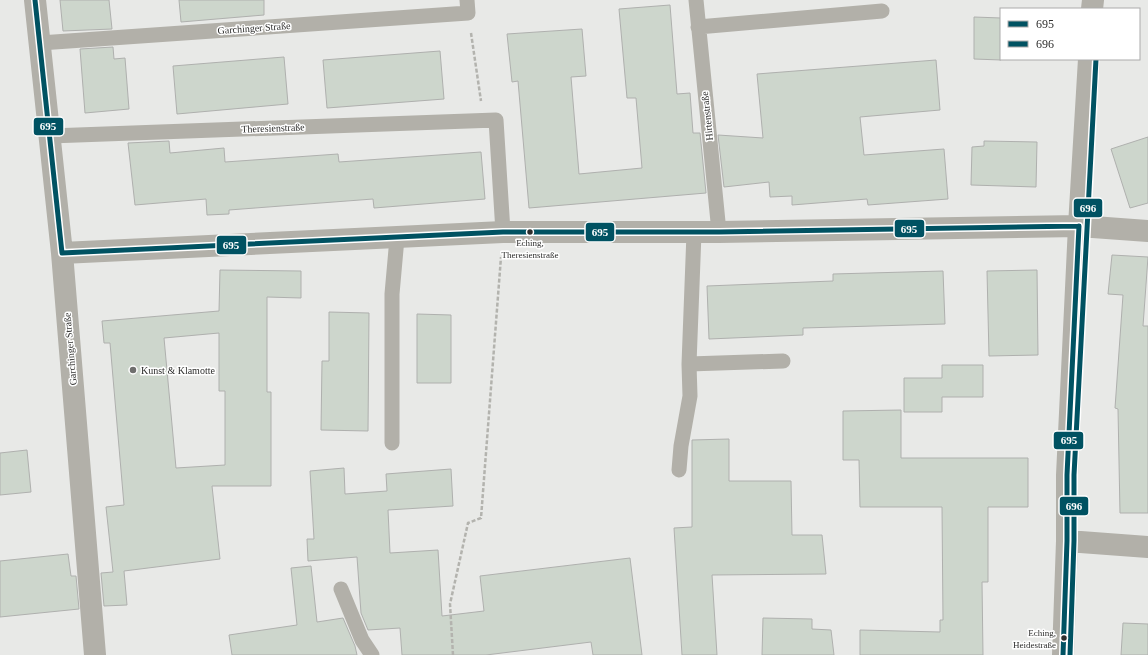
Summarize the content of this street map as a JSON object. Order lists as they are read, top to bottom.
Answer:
{
  "streets": {
    "street": ["Garchinger Straße"],
    "lane": ["Hirtenstraße", "Theresienstraße"]
  },
  "crossings": [
    ["Garchinger Straße", "Theresienstraße"]
  ],
  "places": ["Eching, Theresienstraße", "Kunst & Klamotte", "Eching, Heidestraße"],
  "lines": ["transit line 695", "transit line 696"],
  "legend": ["695", "696"]
}
